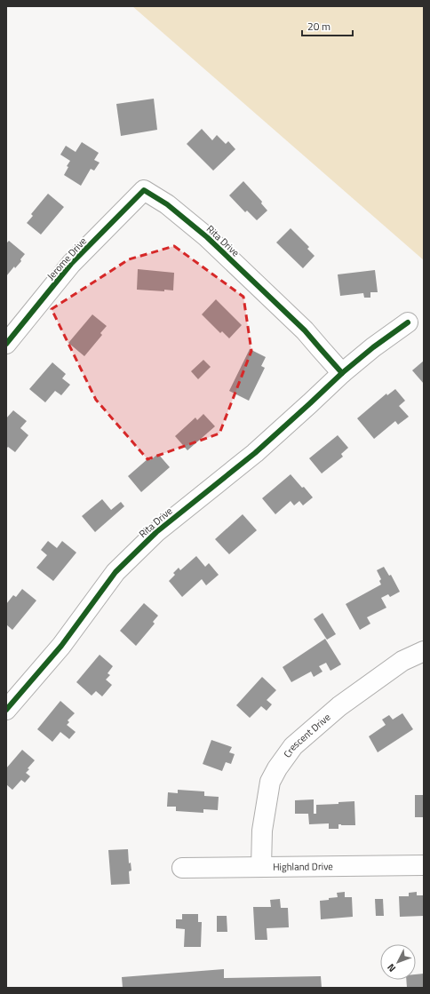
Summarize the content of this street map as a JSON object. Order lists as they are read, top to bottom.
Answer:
{
  "streets": {
    "street": [
      "Rita Drive",
      "Jerome Drive",
      "Crescent Drive",
      "Highland Drive"
    ]
  },
  "crossings": [
    ["Rita Drive", "Jerome Drive"],
    ["Crescent Drive", "Highland Drive"]
  ],
  "scale_bar": "20 m",
  "north": "bottom left"
}
